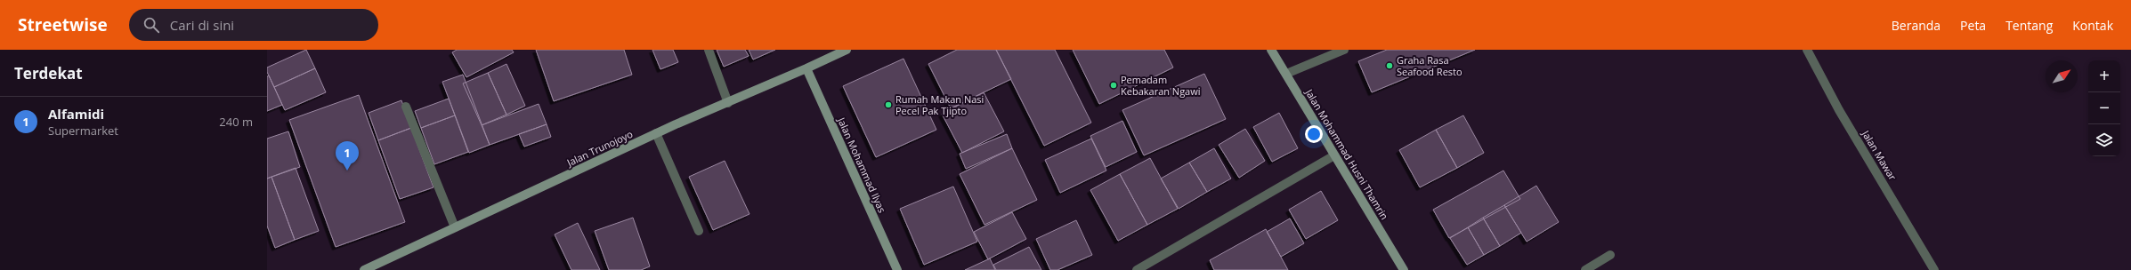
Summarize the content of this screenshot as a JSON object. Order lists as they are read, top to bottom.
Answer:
{
  "streets": {
    "main road": ["Jalan Trunojoyo", "Jalan Mohammad Husni Thamrin", "Jalan Mohammad Ilyas"],
    "street": ["Jalan Mawar"]
  },
  "crossings": [
    ["Jalan Trunojoyo", "Jalan Mohammad Ilyas"]
  ],
  "places": ["Graha Rasa Seafood Resto", "Pemadam Kebakaran Ngawi", "Rumah Makan Nasi Pecel Pak Tjipto"],
  "north": "top right",
  "page": {
    "header": "Streetwise",
    "search": "Cari di sini",
    "nav": [
      "Beranda",
      "Peta",
      "Tentang",
      "Kontak"
    ],
    "heading": "Terdekat",
    "map_buttons": ["+", "−"],
    "list": [
      {
        "mark": "1",
        "name": "Alfamidi",
        "note": "Supermarket",
        "value": "240 m"
      }
    ],
    "pins": "1"
  }
}
